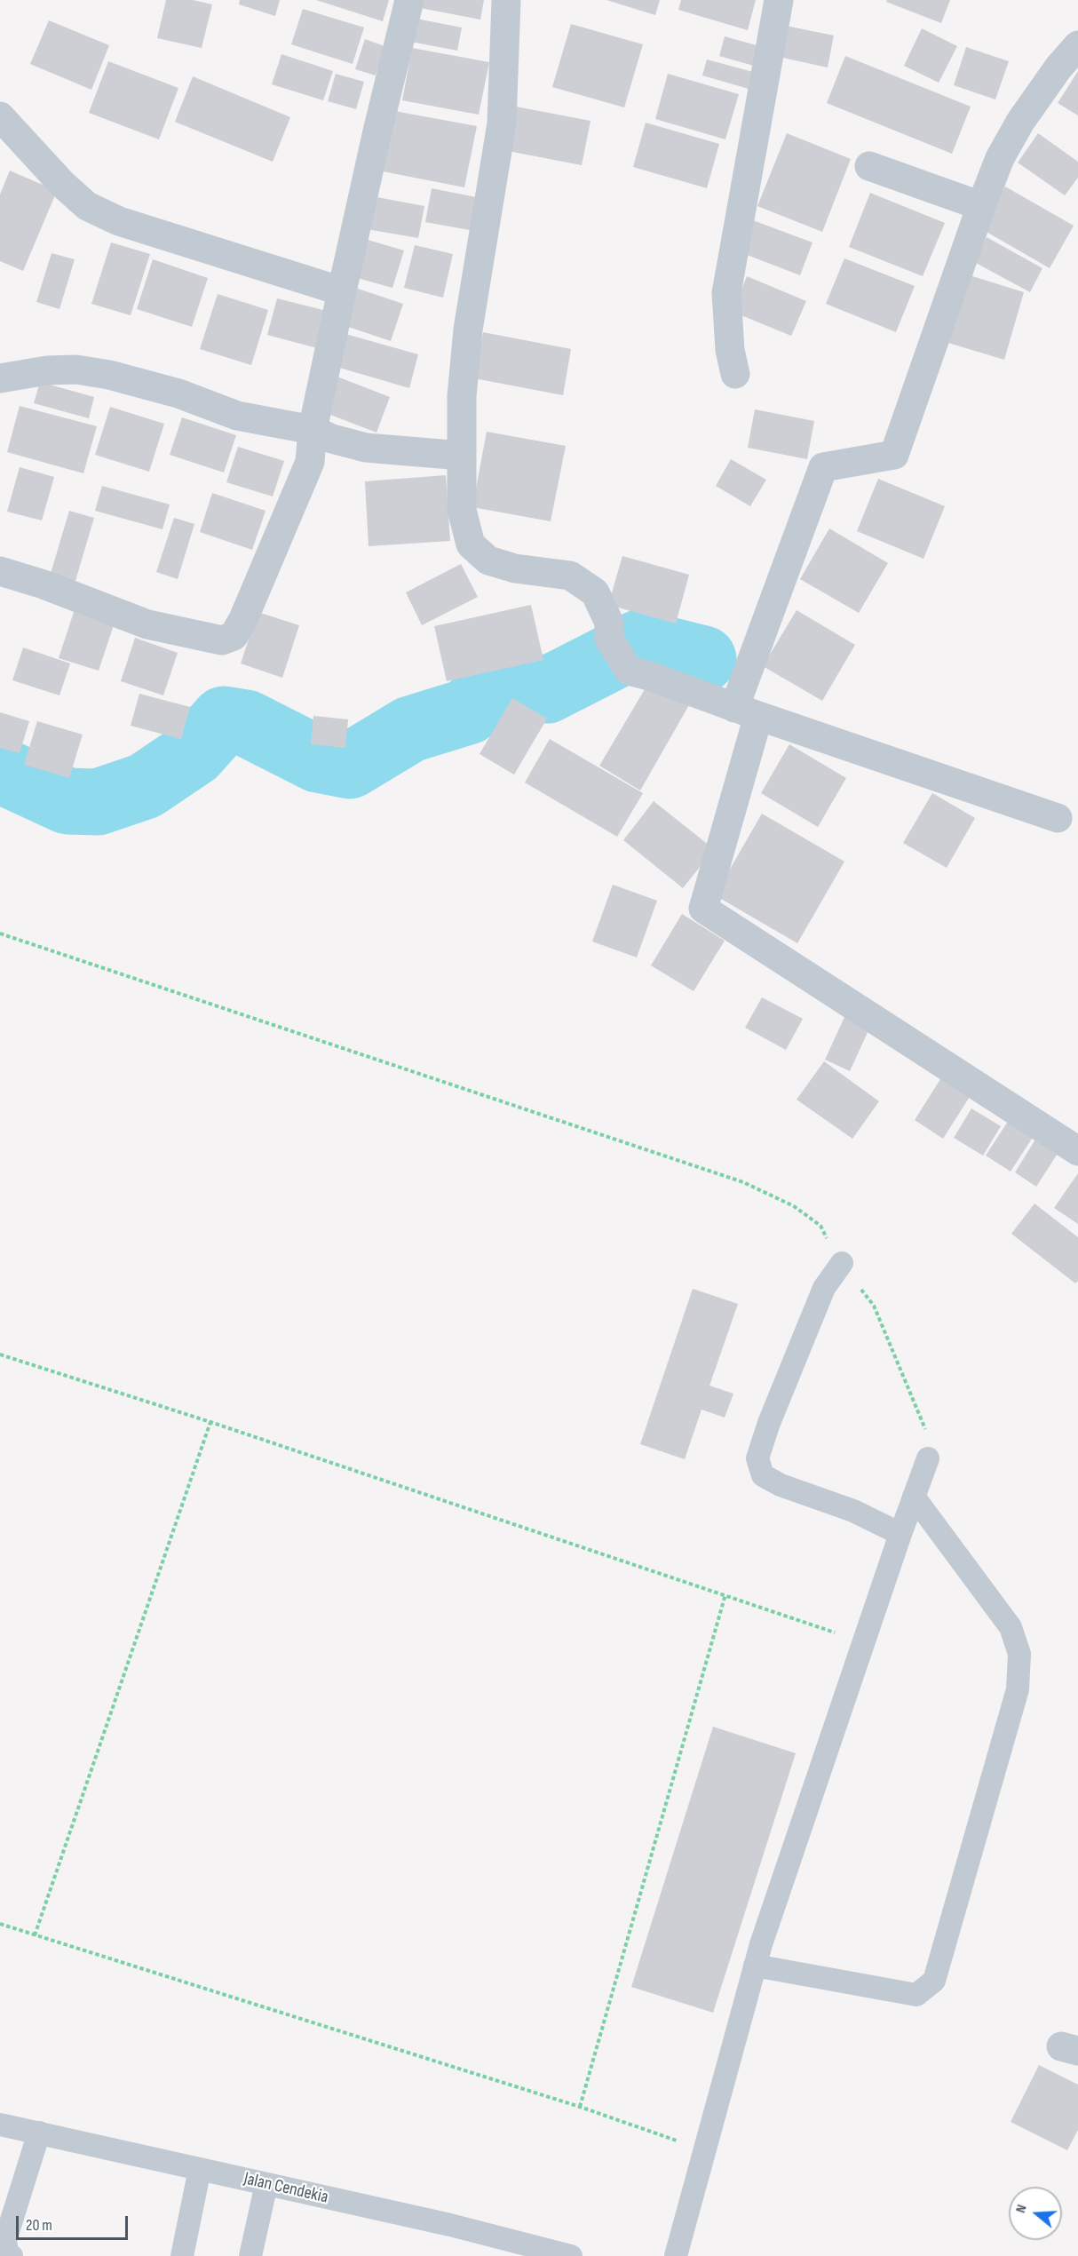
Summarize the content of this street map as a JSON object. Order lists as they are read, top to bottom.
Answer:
{
  "streets": {
    "lane": ["Jalan Cendekia"]
  },
  "scale_bar": "20 m",
  "north": "left"
}
